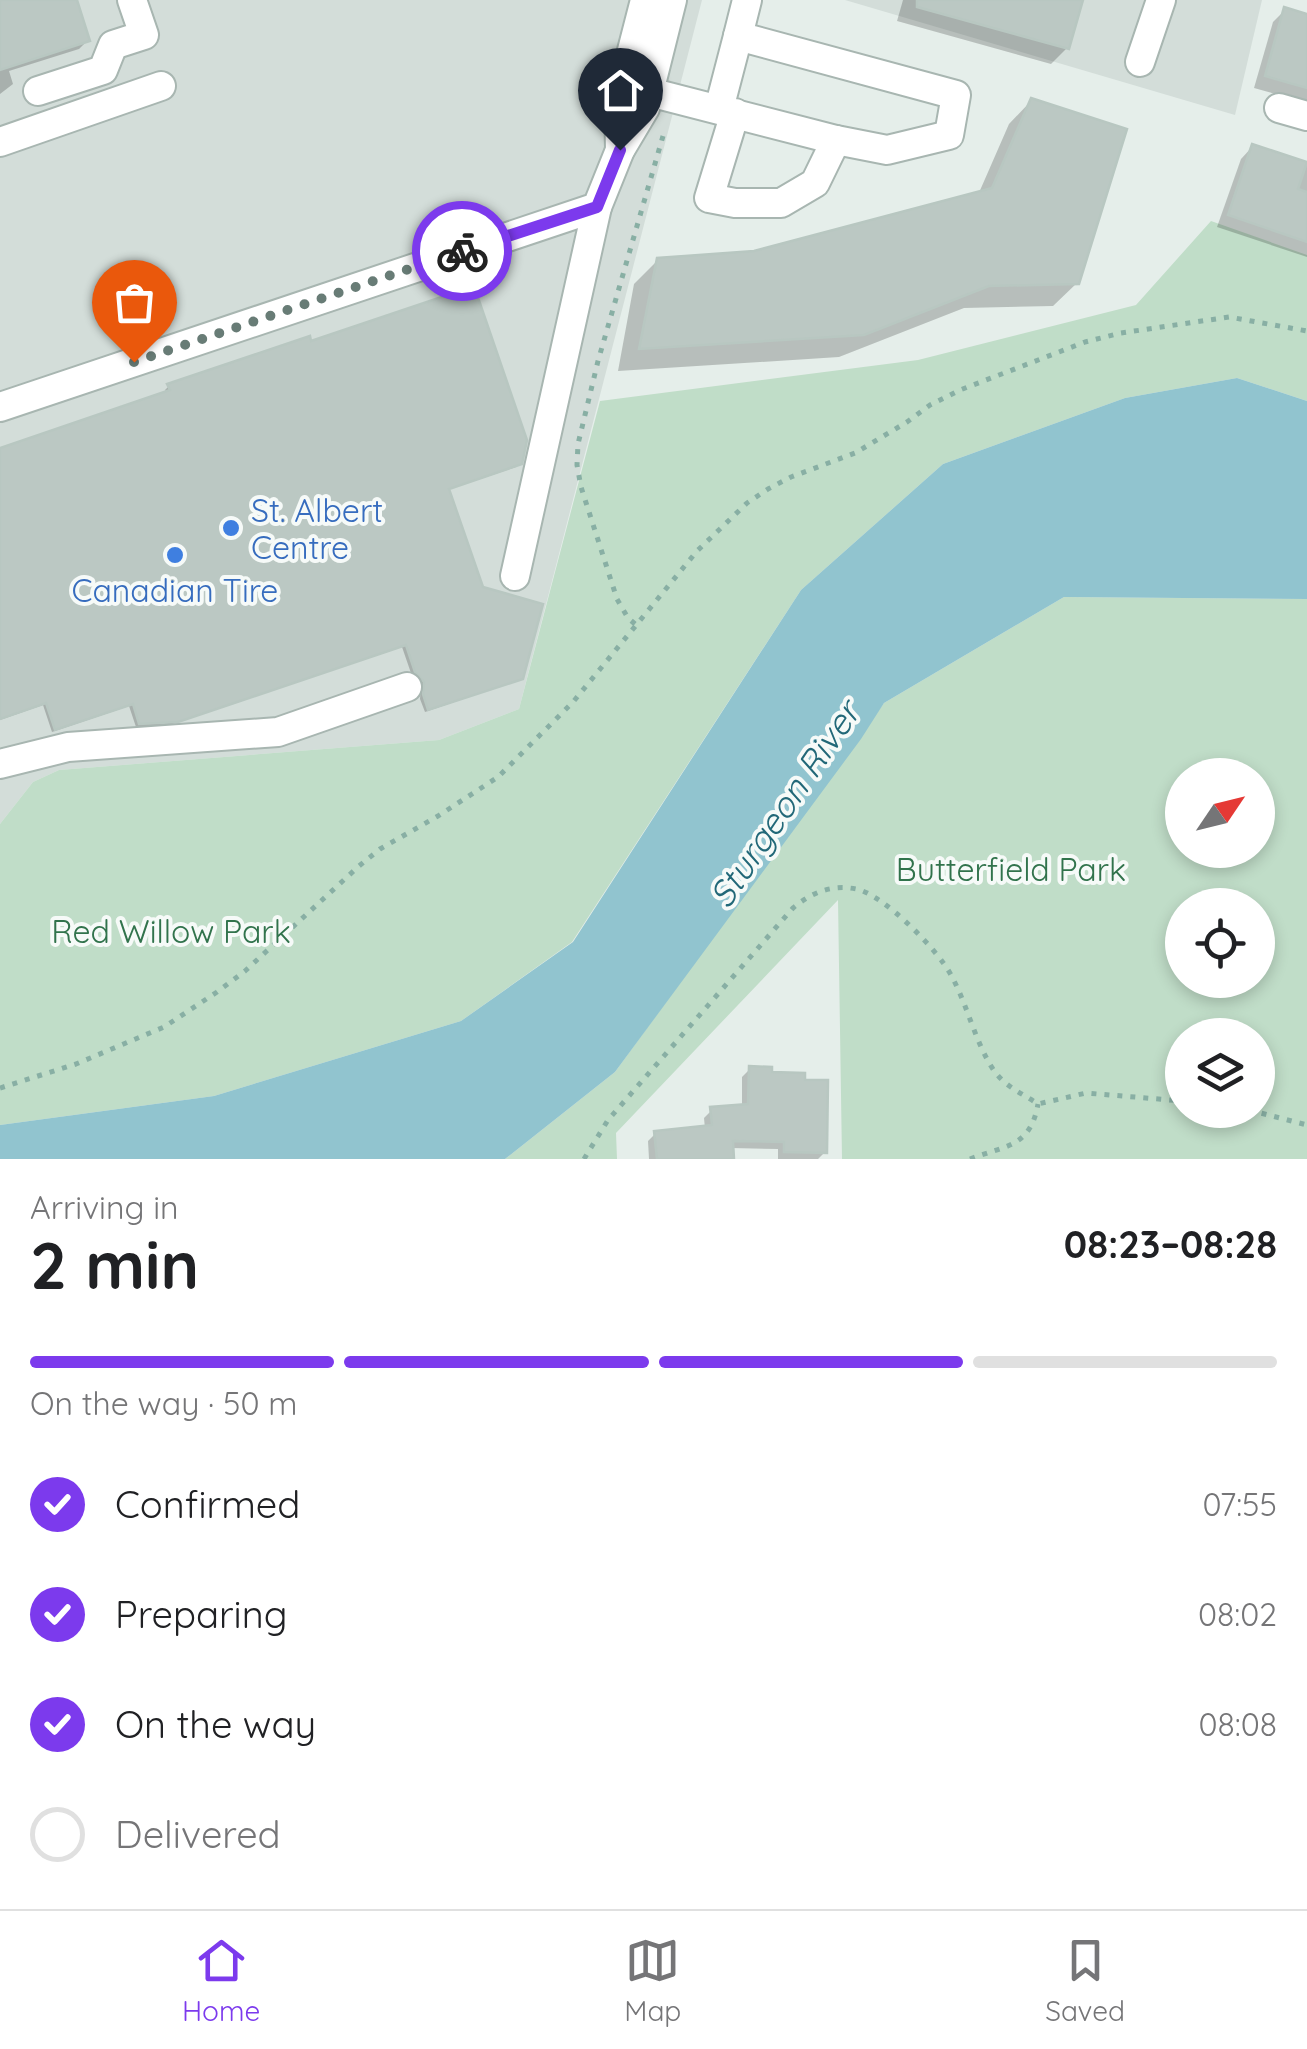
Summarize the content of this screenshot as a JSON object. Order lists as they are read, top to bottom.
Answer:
{
  "water": ["Sturgeon River"],
  "parks": ["Butterfield Park", "Red Willow Park"],
  "places": ["St. Albert Centre", "Canadian Tire"],
  "north": "top right",
  "page": {
    "heading": ["2 min", "Arriving in", "08:23–08:28"],
    "bar": "On the way · 50 m",
    "list": [
      ["Confirmed", "07:55"],
      ["Preparing", "08:02"],
      ["On the way", "08:08"],
      "Delivered"
    ],
    "tabs": ["Home", "Map", "Saved"]
  }
}
